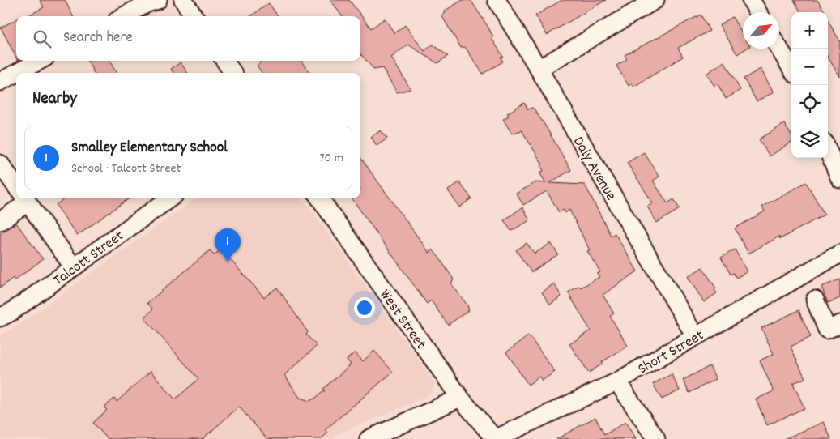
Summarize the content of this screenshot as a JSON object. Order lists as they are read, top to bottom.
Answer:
{
  "streets": {
    "street": [
      "Daly Avenue",
      "Talcott Street",
      "West Street",
      "Short Street"
    ]
  },
  "crossings": [
    ["Daly Avenue", "Short Street"],
    ["West Street", "Short Street"]
  ],
  "north": "top right",
  "page": {
    "map_buttons": ["+", "−"],
    "search": "Search here",
    "heading": "Nearby",
    "list": [
      {
        "mark": "1",
        "name": "Smalley Elementary School",
        "note": "School · Talcott Street",
        "value": "70 m"
      }
    ],
    "pins": "1"
  }
}
